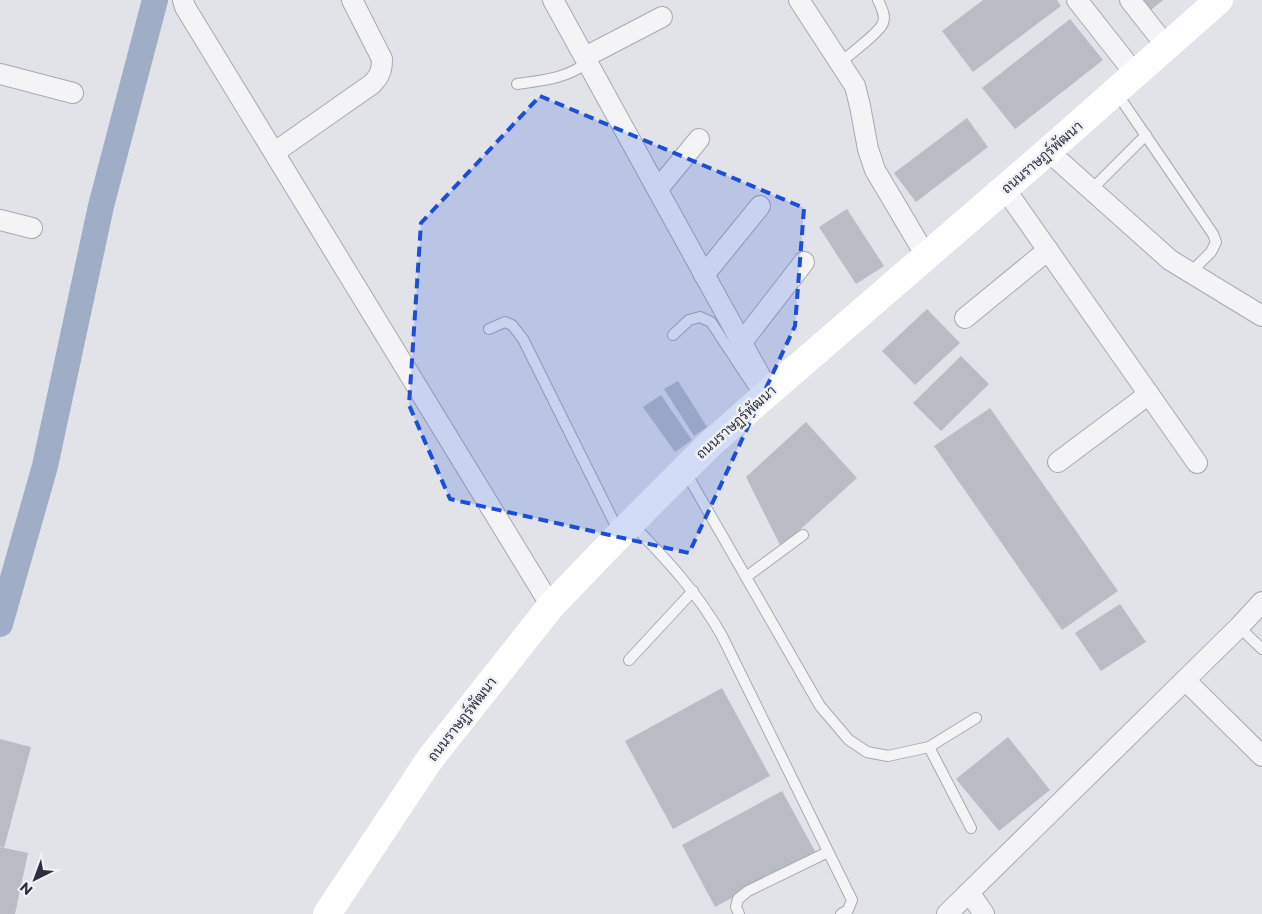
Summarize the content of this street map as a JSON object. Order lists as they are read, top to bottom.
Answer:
{
  "streets": {
    "street": ["ถนนราษฏร์พัฒนา"]
  },
  "north": "bottom left"
}
